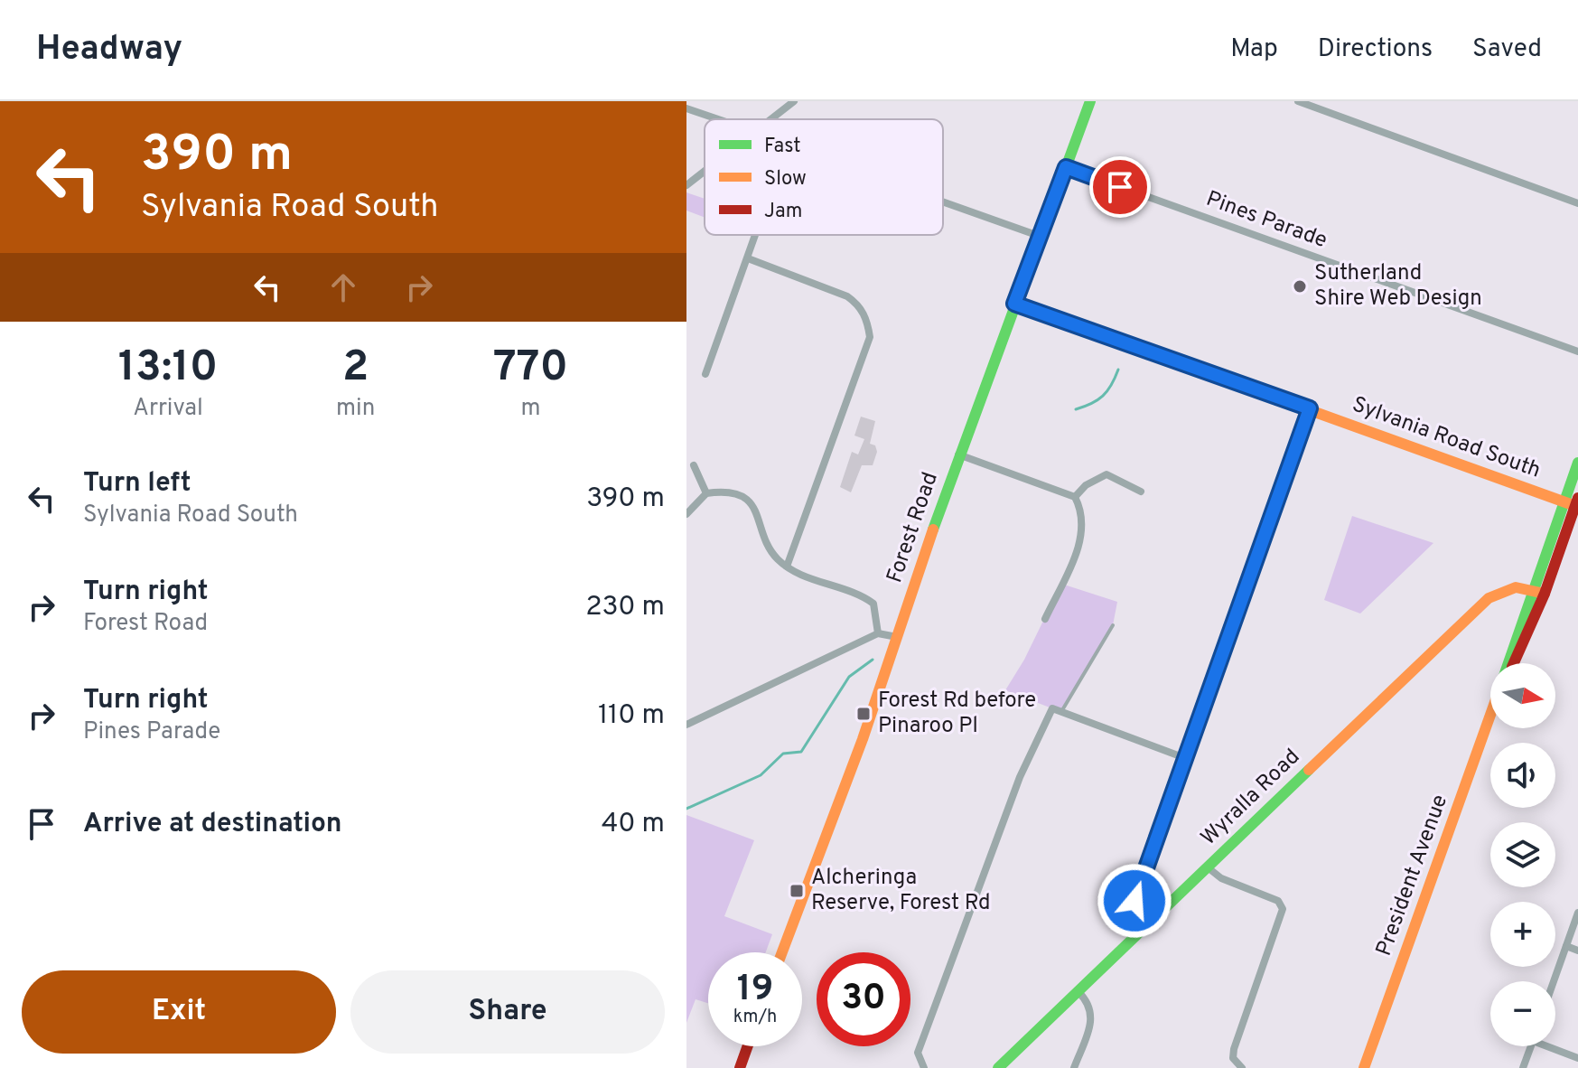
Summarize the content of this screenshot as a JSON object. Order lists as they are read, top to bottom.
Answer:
{
  "streets": {
    "street": [
      "Pines Parade",
      "Sylvania Road South",
      "Forest Road",
      "Wyralla Road",
      "President Avenue"
    ]
  },
  "crossings": [
    ["Pines Parade", "Forest Road"],
    ["Sylvania Road South", "Forest Road"],
    ["Sylvania Road South", "President Avenue"],
    ["Wyralla Road", "President Avenue"]
  ],
  "places": {
    "other": ["Sutherland Shire Web Design"],
    "transit": ["Forest Rd before Pinaroo Pl", "Alcheringa Reserve, Forest Rd"]
  },
  "legend": ["Fast", "Slow", "Jam"],
  "north": "right",
  "page": {
    "header": "Headway",
    "nav": ["Map", "Directions", "Saved"],
    "turn": ["390 m", "Sylvania Road South"],
    "eta": [
      "13:10",
      "Arrival",
      "2",
      "min",
      "770",
      "m"
    ],
    "list": [
      {
        "name": "Turn left",
        "note": "Sylvania Road South",
        "value": "390 m"
      },
      {
        "name": "Turn right",
        "note": "Forest Road",
        "value": "230 m"
      },
      {
        "name": "Turn right",
        "note": "Pines Parade",
        "value": "110 m"
      },
      {
        "name": "Arrive at destination",
        "value": "40 m"
      }
    ],
    "map_buttons": ["+", "−"],
    "speed": "19 km/h",
    "limit": "30",
    "buttons": ["Exit", "Share"]
  }
}
